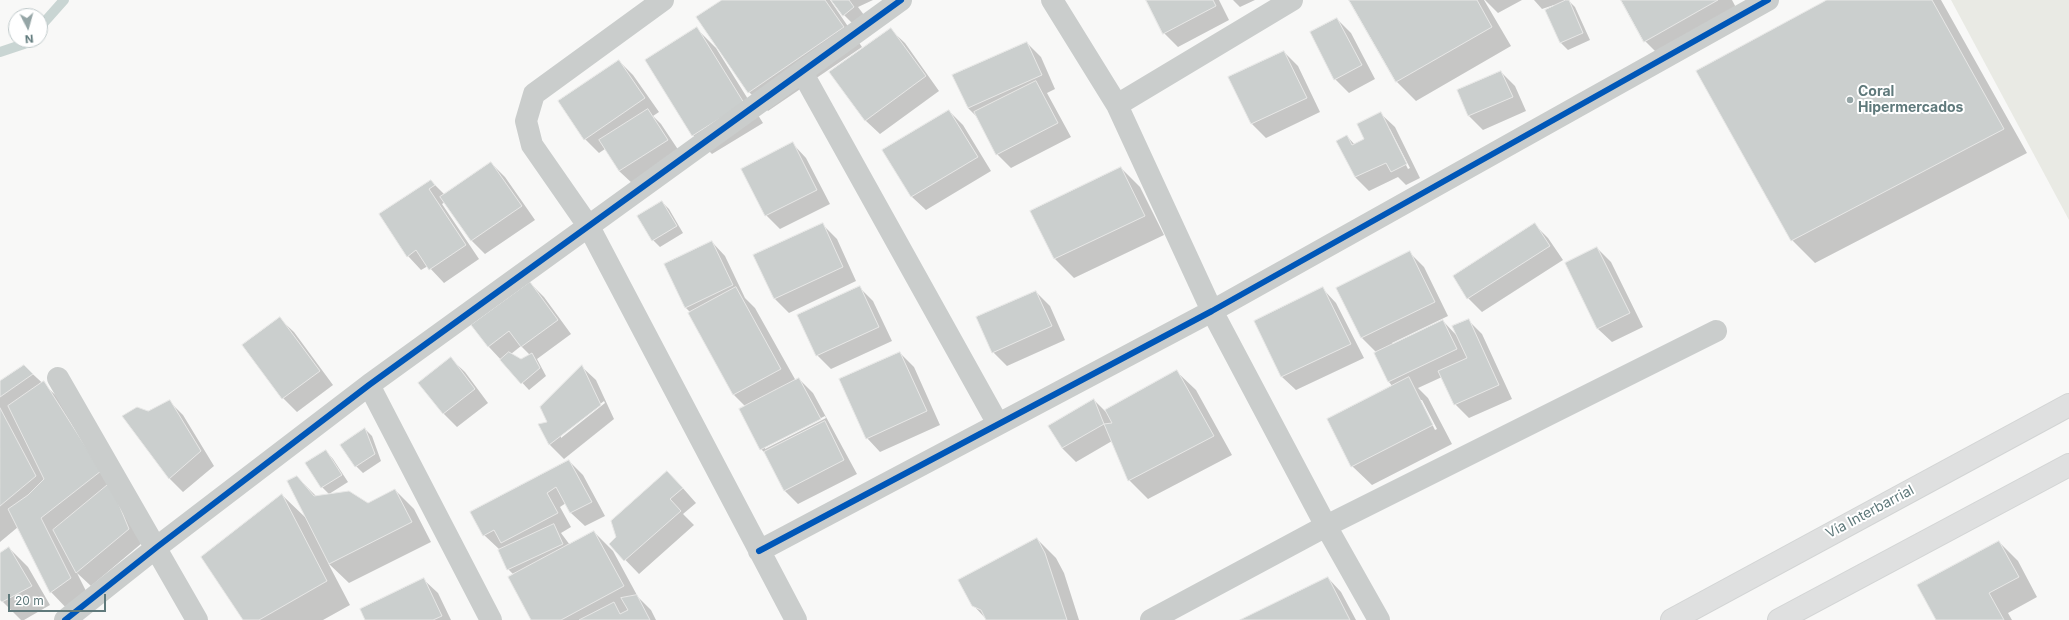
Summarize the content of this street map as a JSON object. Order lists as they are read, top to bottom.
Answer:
{
  "streets": {
    "main road": ["Vía Interbarrial"]
  },
  "places": ["Coral Hipermercados"],
  "scale_bar": "20 m",
  "north": "bottom"
}
